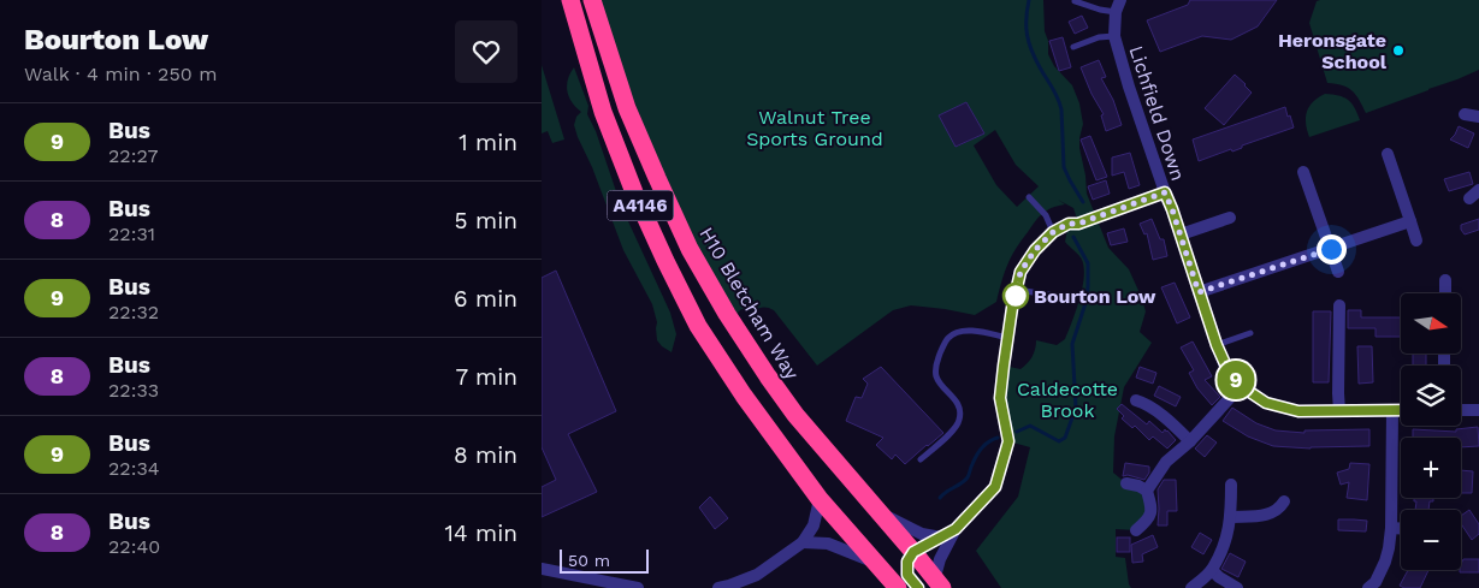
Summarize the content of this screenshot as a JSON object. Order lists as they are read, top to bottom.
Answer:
{
  "streets": {
    "highway": ["A4146", "H10 Bletcham Way"],
    "street": ["Lichfield Down"]
  },
  "parks": ["Walnut Tree Sports Ground", "Caldecotte Brook"],
  "places": ["Heronsgate School", "Bourton Low"],
  "lines": ["bus line 9"],
  "scale_bar": "50 m",
  "north": "right",
  "page": {
    "heading": ["Bourton Low", "Walk · 4 min · 250 m"],
    "on_map": "9",
    "list": [
      {
        "mark": "9",
        "name": "Bus",
        "note": "22:27",
        "value": "1 min"
      },
      {
        "mark": "8",
        "name": "Bus",
        "note": "22:31",
        "value": "5 min"
      },
      {
        "mark": "9",
        "name": "Bus",
        "note": "22:32",
        "value": "6 min"
      },
      {
        "mark": "8",
        "name": "Bus",
        "note": "22:33",
        "value": "7 min"
      },
      {
        "mark": "9",
        "name": "Bus",
        "note": "22:34",
        "value": "8 min"
      },
      {
        "mark": "8",
        "name": "Bus",
        "note": "22:40",
        "value": "14 min"
      }
    ],
    "map_buttons": ["+", "−"],
    "scale": "50 m"
  }
}
